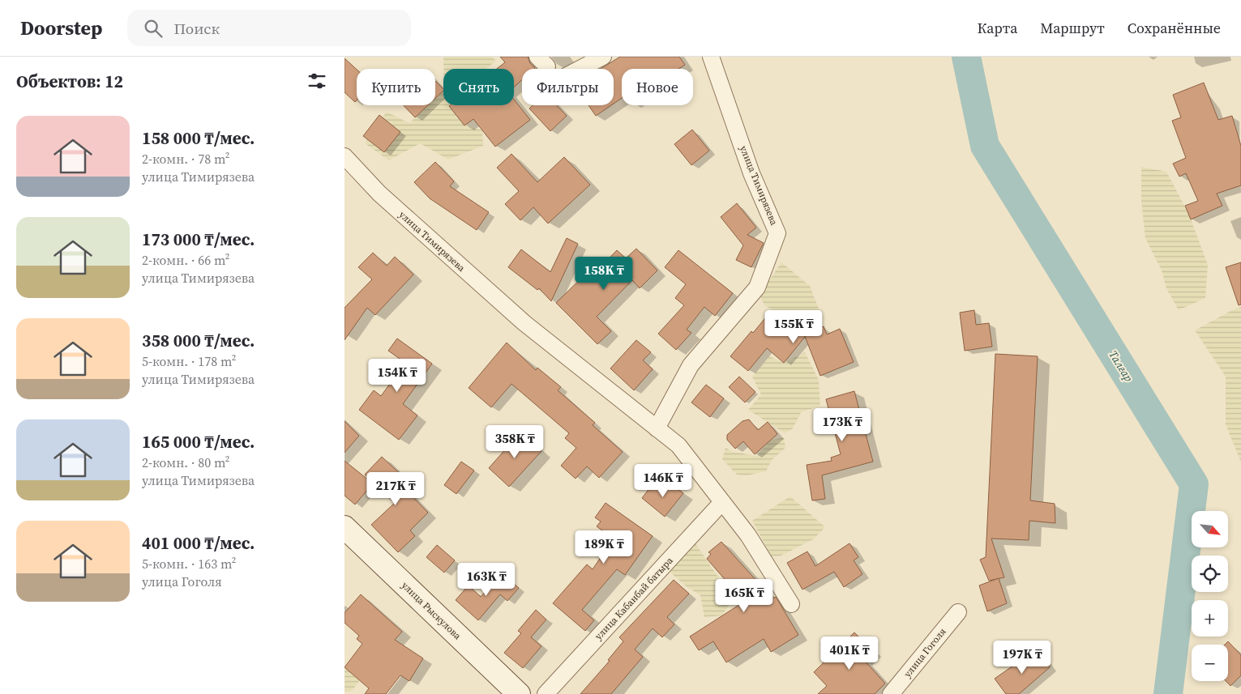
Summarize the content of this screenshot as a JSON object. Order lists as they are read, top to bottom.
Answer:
{
  "streets": {
    "street": [
      "улица Тимирязева",
      "улица Кабанбай батыра",
      "улица Рыскулова",
      "улица Гоголя"
    ]
  },
  "crossings": [
    ["улица Тимирязева", "улица Кабанбай батыра"]
  ],
  "water": ["Талғар"],
  "north": "bottom right",
  "page": {
    "header": "Doorstep",
    "search": "Поиск",
    "nav": ["Карта", "Маршрут", "Сохранённые"],
    "heading": "Объектов: 12",
    "chip": [
      "Купить",
      "Снять",
      "Фильтры",
      "Новое"
    ],
    "list": [
      {
        "name": "158 000 ₸/мес.",
        "note": "2-комн. · 78 m² · улица Тимирязева"
      },
      {
        "name": "173 000 ₸/мес.",
        "note": "2-комн. · 66 m² · улица Тимирязева"
      },
      {
        "name": "358 000 ₸/мес.",
        "note": "5-комн. · 178 m² · улица Тимирязева"
      },
      {
        "name": "165 000 ₸/мес.",
        "note": "2-комн. · 80 m² · улица Тимирязева"
      },
      {
        "name": "401 000 ₸/мес.",
        "note": "5-комн. · 163 m² · улица Гоголя"
      }
    ],
    "price": [
      "158K ₸",
      "155K ₸",
      "154K ₸",
      "173K ₸",
      "358K ₸",
      "146K ₸",
      "217K ₸",
      "189K ₸",
      "163K ₸",
      "165K ₸",
      "401K ₸",
      "197K ₸"
    ],
    "map_buttons": ["+", "−"]
  }
}
